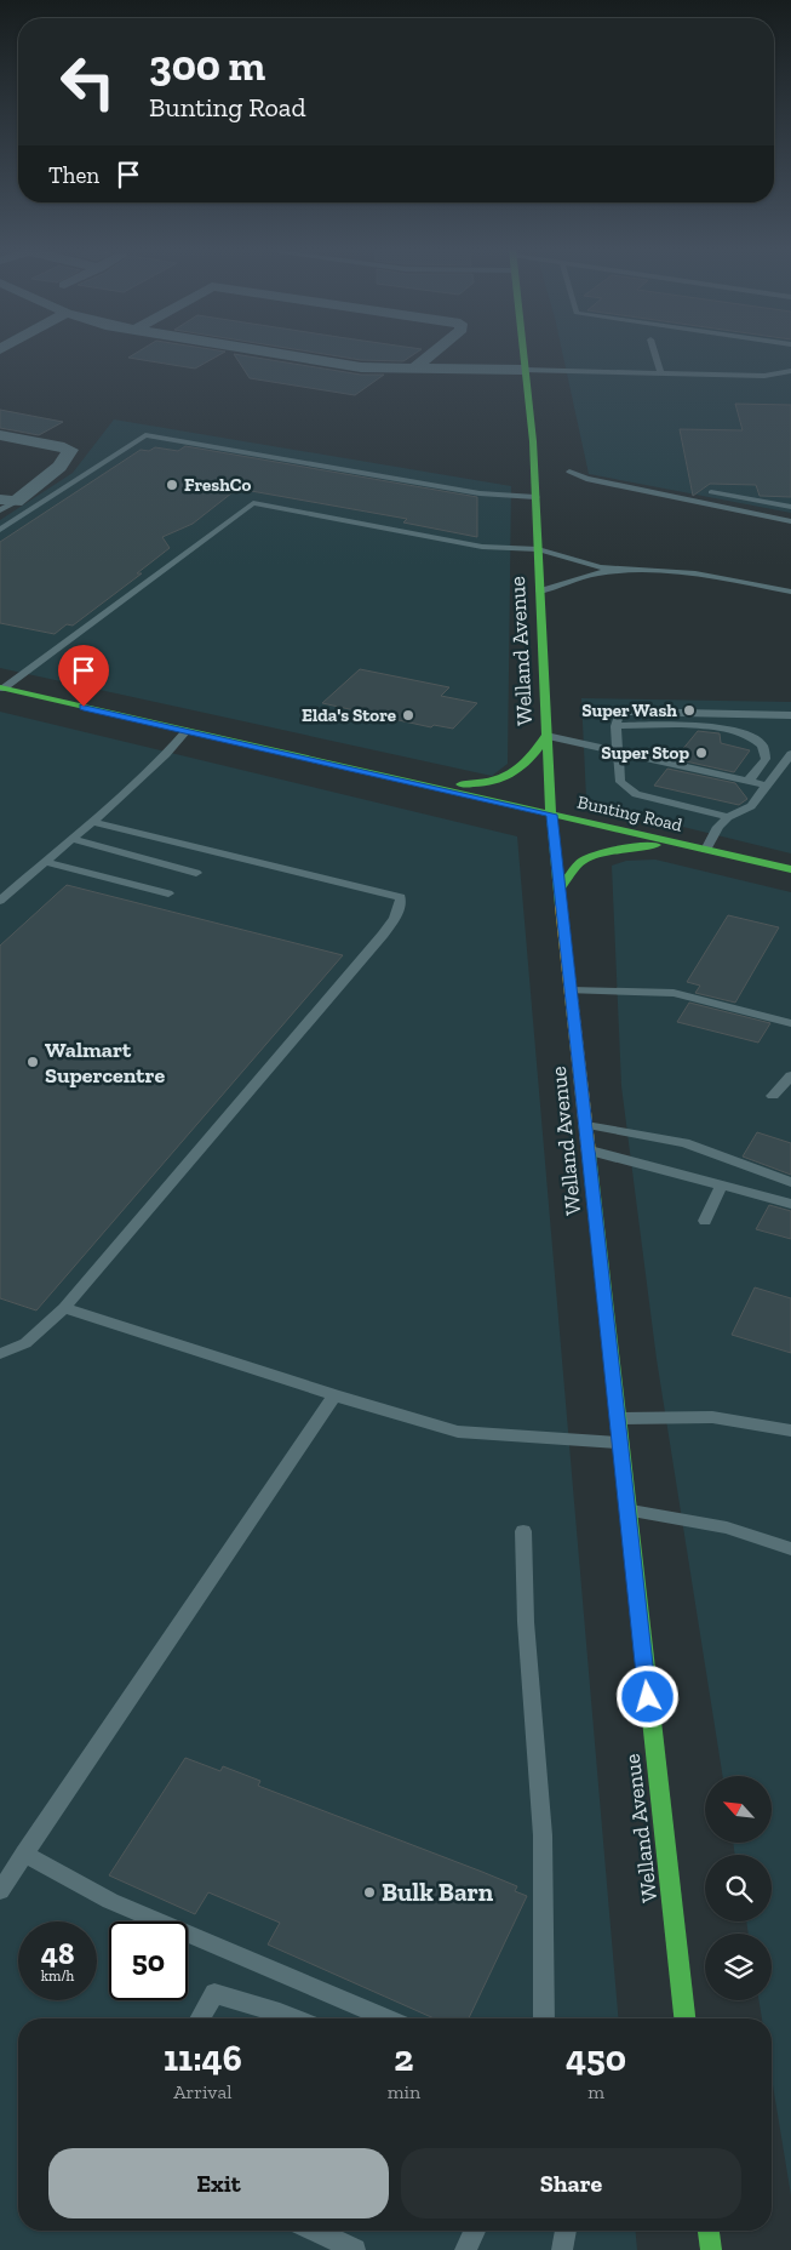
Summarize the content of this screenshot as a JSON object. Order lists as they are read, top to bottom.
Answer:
{
  "streets": {
    "main road": ["Welland Avenue", "Bunting Road"]
  },
  "crossings": [
    ["Welland Avenue", "Bunting Road"]
  ],
  "places": [
    "FreshCo",
    "Super Wash",
    "Elda's Store",
    "Super Stop",
    "Walmart Supercentre",
    "Bulk Barn"
  ],
  "north": "top left",
  "page": {
    "turn": ["300 m", "Bunting Road"],
    "then": "Then",
    "speed": "48 km/h",
    "limit": "50",
    "eta": [
      "11:46",
      "Arrival",
      "2",
      "min",
      "450",
      "m"
    ],
    "buttons": ["Exit", "Share"]
  }
}
